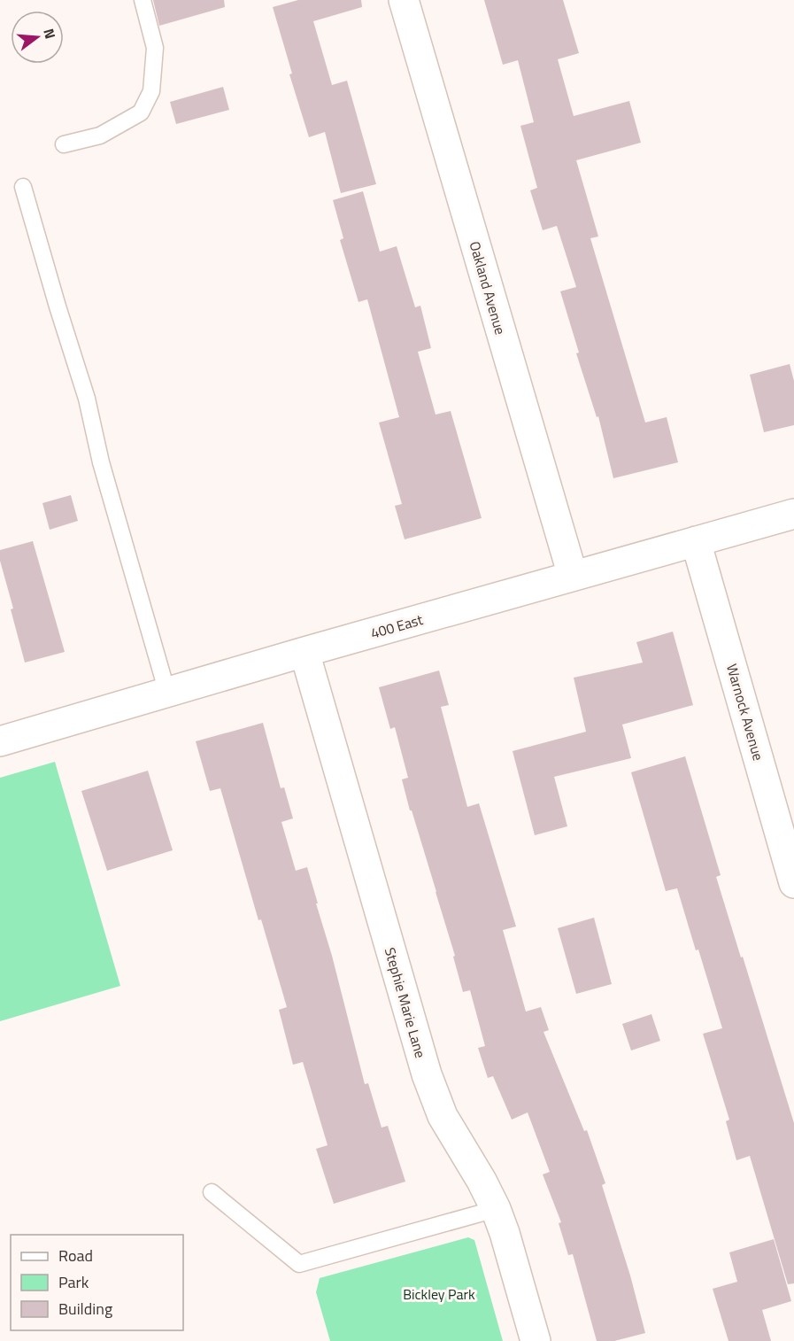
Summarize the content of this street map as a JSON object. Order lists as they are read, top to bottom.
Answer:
{
  "streets": {
    "street": [
      "Oakland Avenue",
      "400 East",
      "Warnock Avenue",
      "Stephie Marie Lane"
    ]
  },
  "crossings": [
    ["Oakland Avenue", "400 East"],
    ["400 East", "Warnock Avenue"],
    ["400 East", "Stephie Marie Lane"]
  ],
  "parks": ["Bickley Park"],
  "legend": ["Road", "Park", "Building"],
  "north": "right"
}
